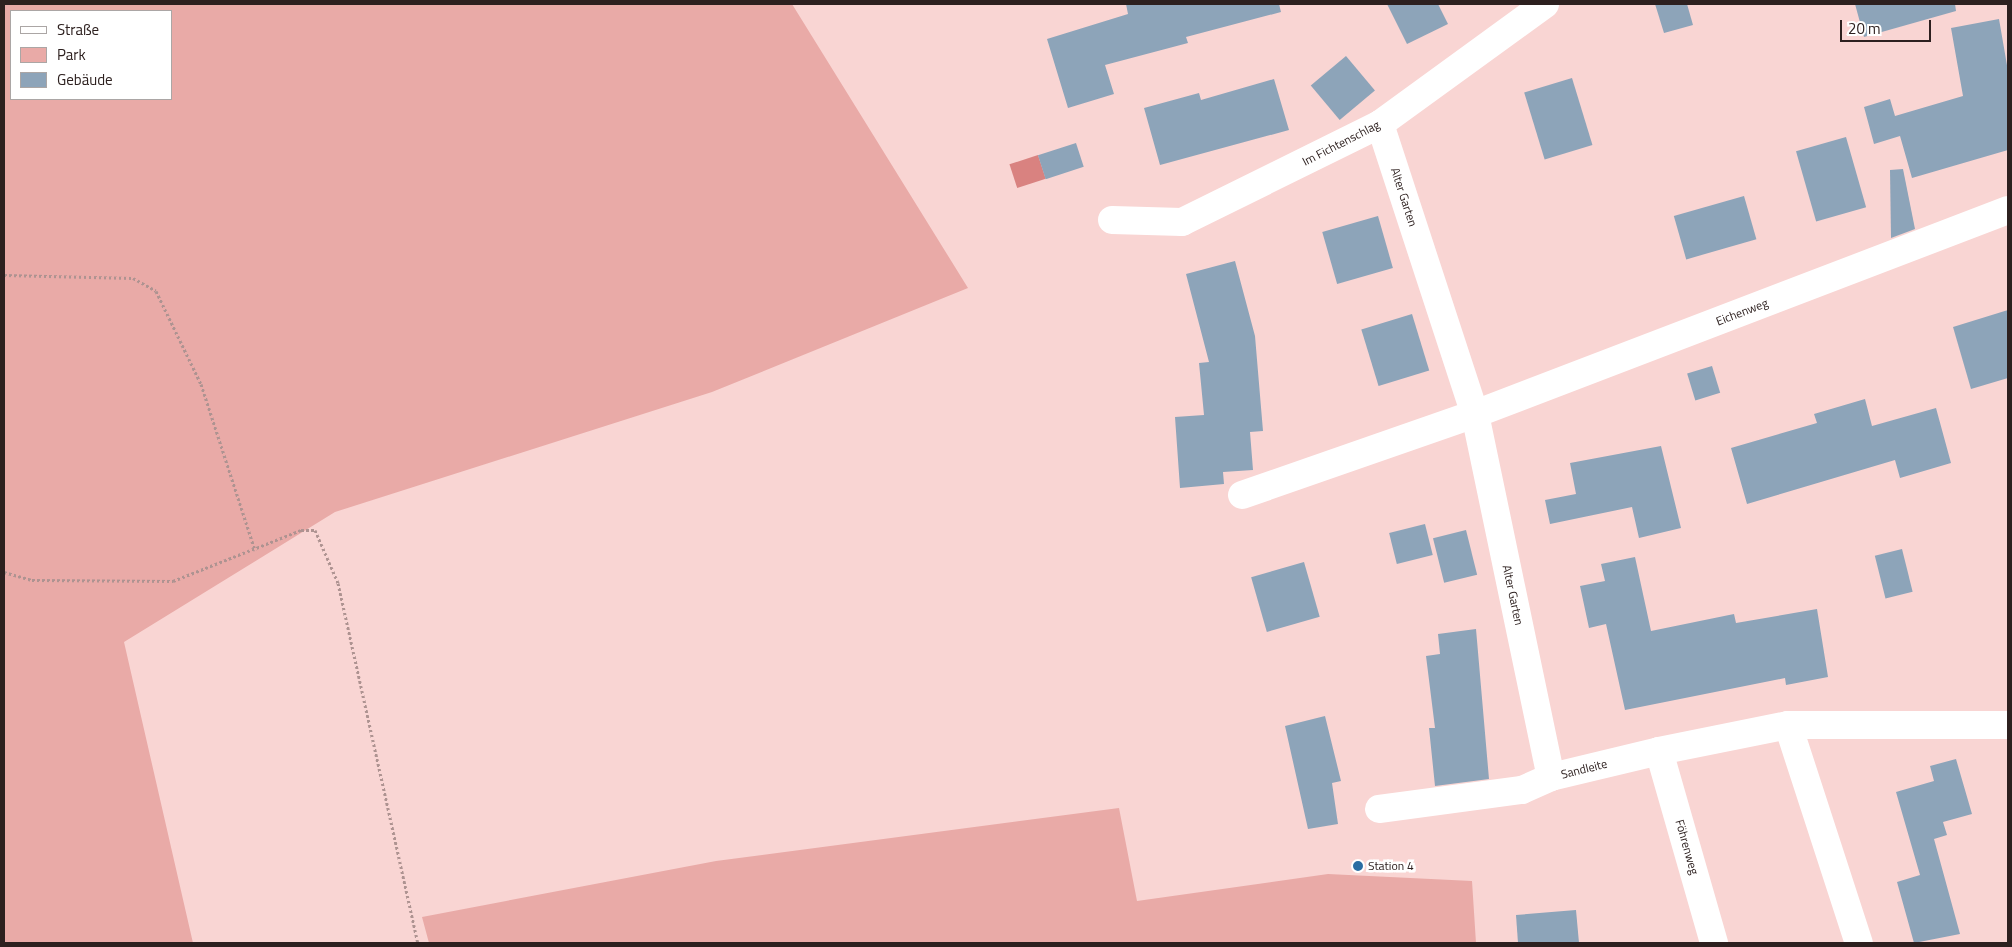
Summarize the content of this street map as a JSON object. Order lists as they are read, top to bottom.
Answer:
{
  "streets": {
    "street": [
      "Im Fichtenschlag",
      "Alter Garten",
      "Eichenweg",
      "Sandleite",
      "Föhrenweg"
    ]
  },
  "crossings": [
    ["Im Fichtenschlag", "Alter Garten"],
    ["Alter Garten", "Eichenweg"],
    ["Alter Garten", "Sandleite"],
    ["Sandleite", "Föhrenweg"]
  ],
  "places": ["Station 4"],
  "legend": ["Straße", "Park", "Gebäude"],
  "scale_bar": "20 m"
}
